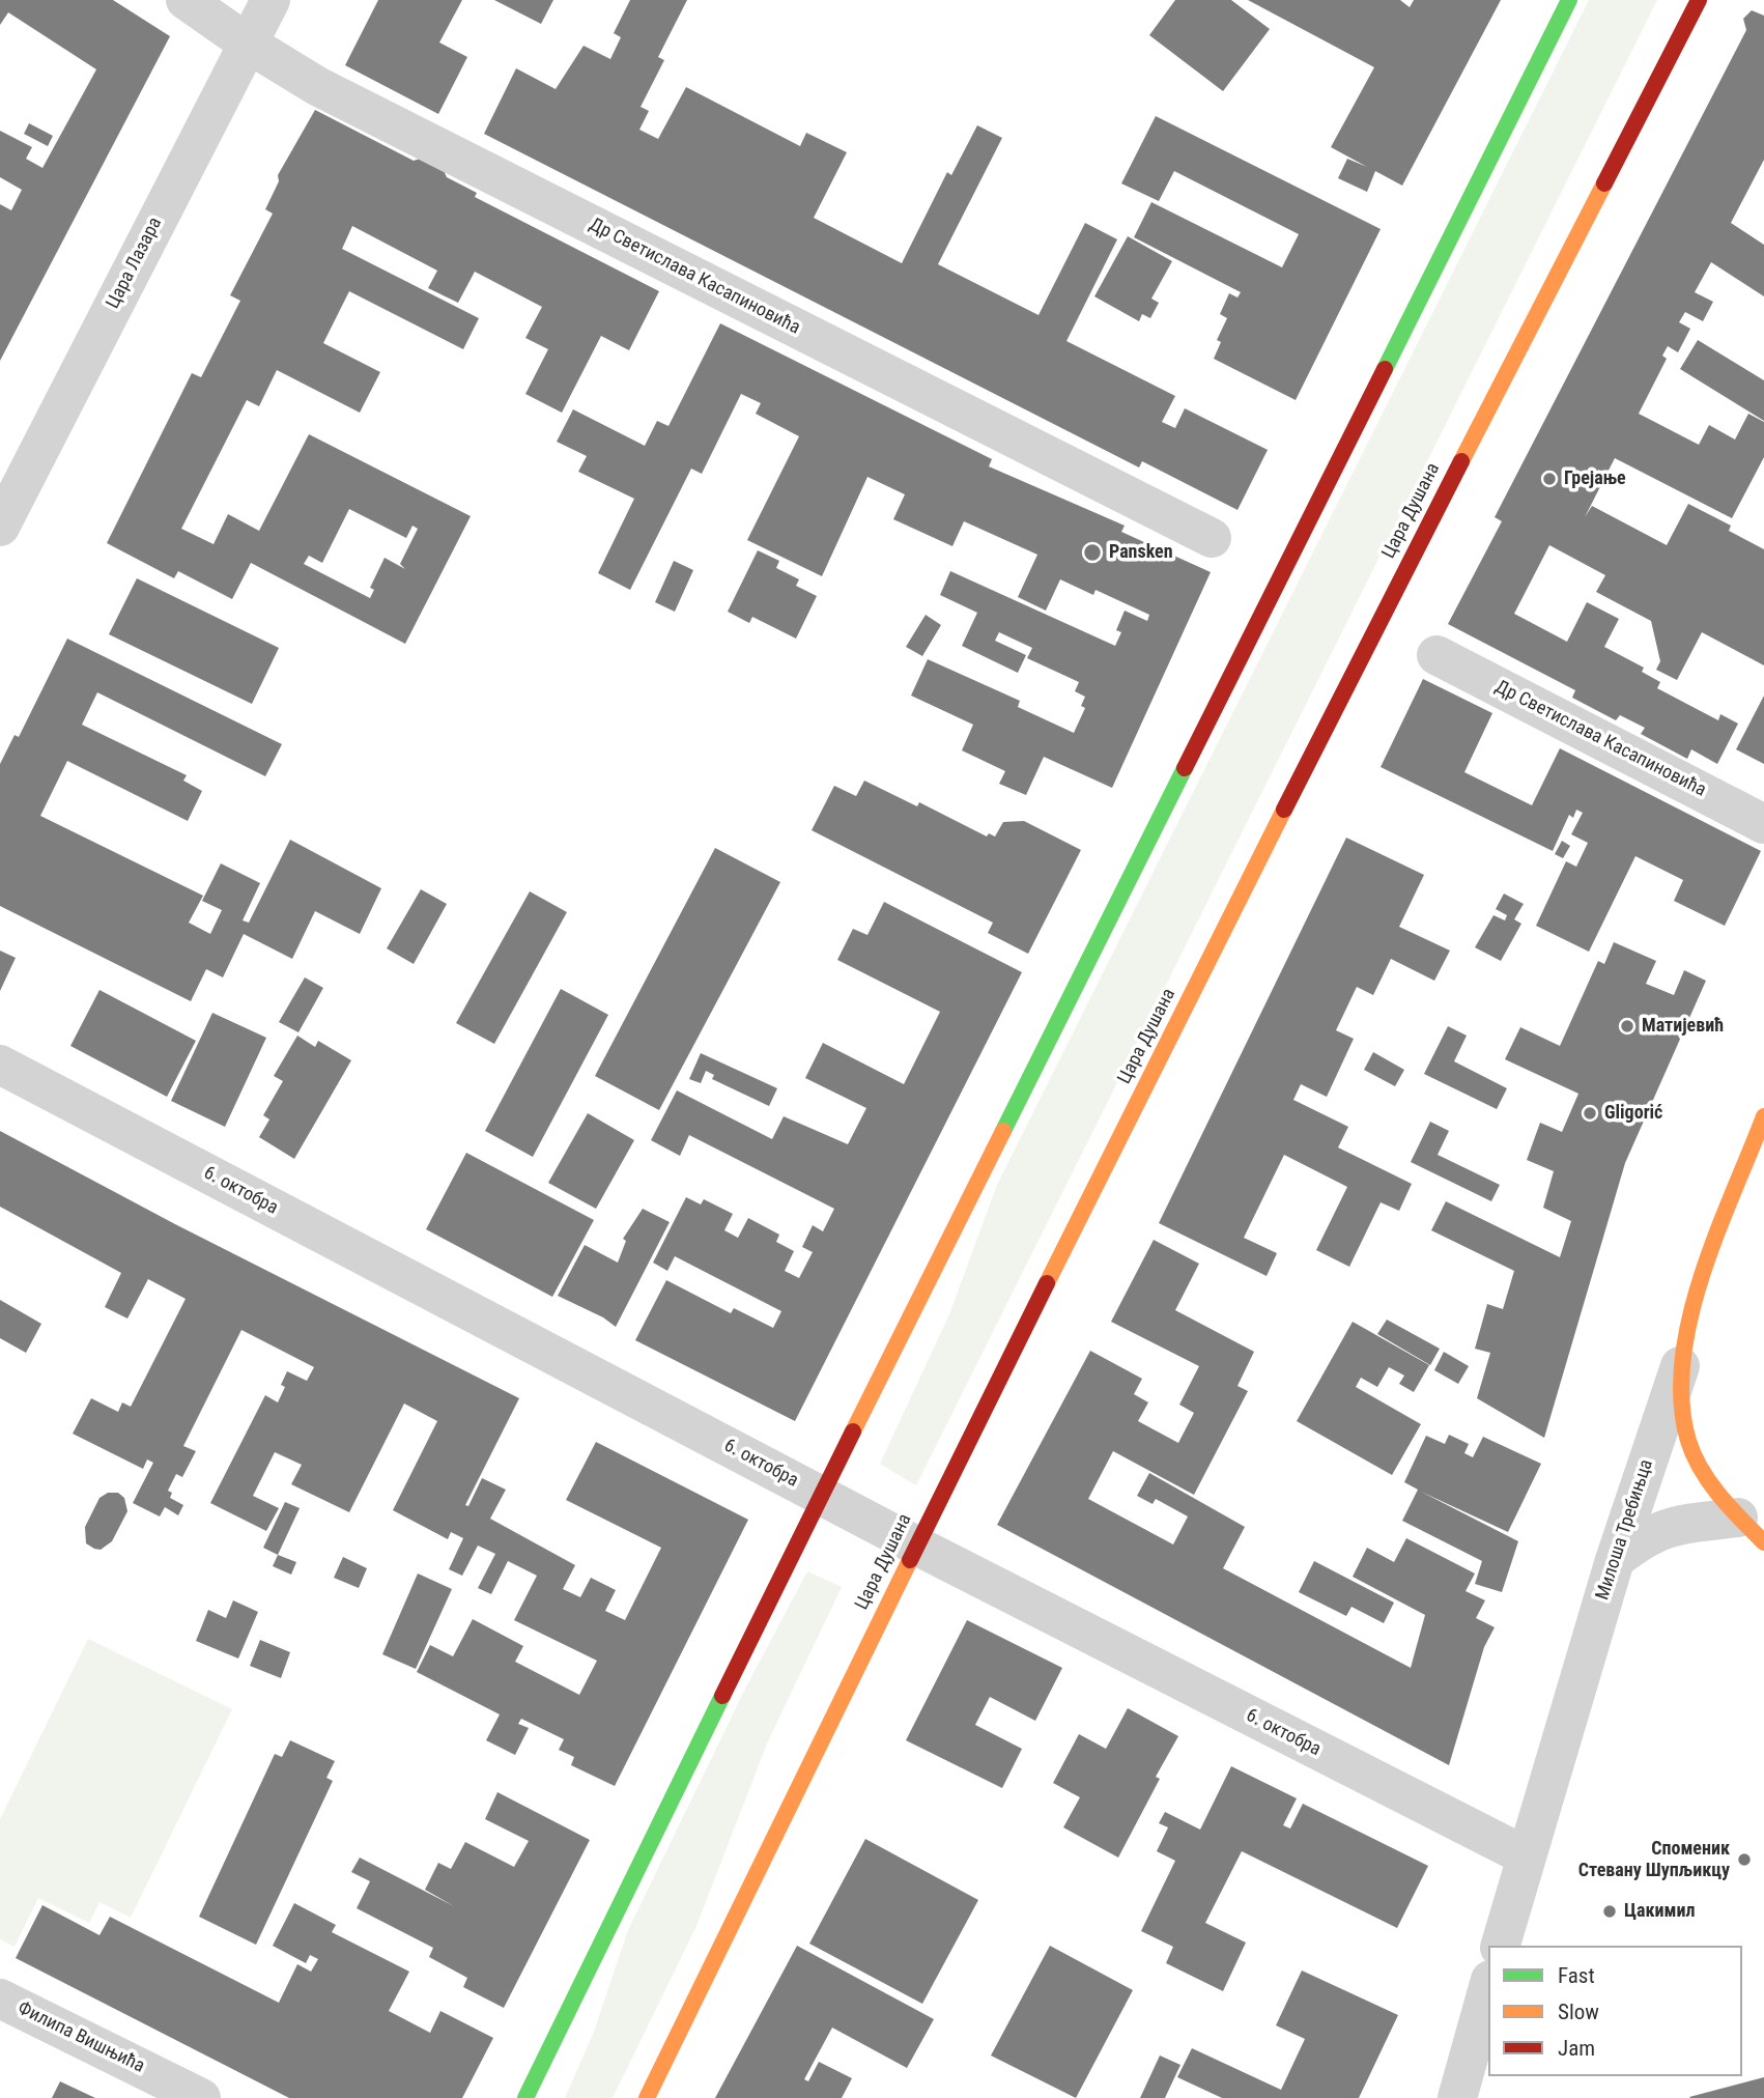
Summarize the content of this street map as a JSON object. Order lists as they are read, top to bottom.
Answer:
{
  "streets": {
    "street": [
      "Цара Лазара",
      "Др Светислава Касапиновића",
      "Цара Душана",
      "6. октобра",
      "Милоша Требињца",
      "Филипа Вишњића"
    ]
  },
  "crossings": [
    ["Цара Лазара", "Др Светислава Касапиновића"],
    ["Цара Душана", "6. октобра"],
    ["6. октобра", "Милоша Требињца"]
  ],
  "places": [
    "Грејање",
    "Pansken",
    "Матијевић",
    "Gligorić",
    "Споменик Стевану Шупљикцу",
    "Цакимил"
  ],
  "legend": ["Fast", "Slow", "Jam"]
}
